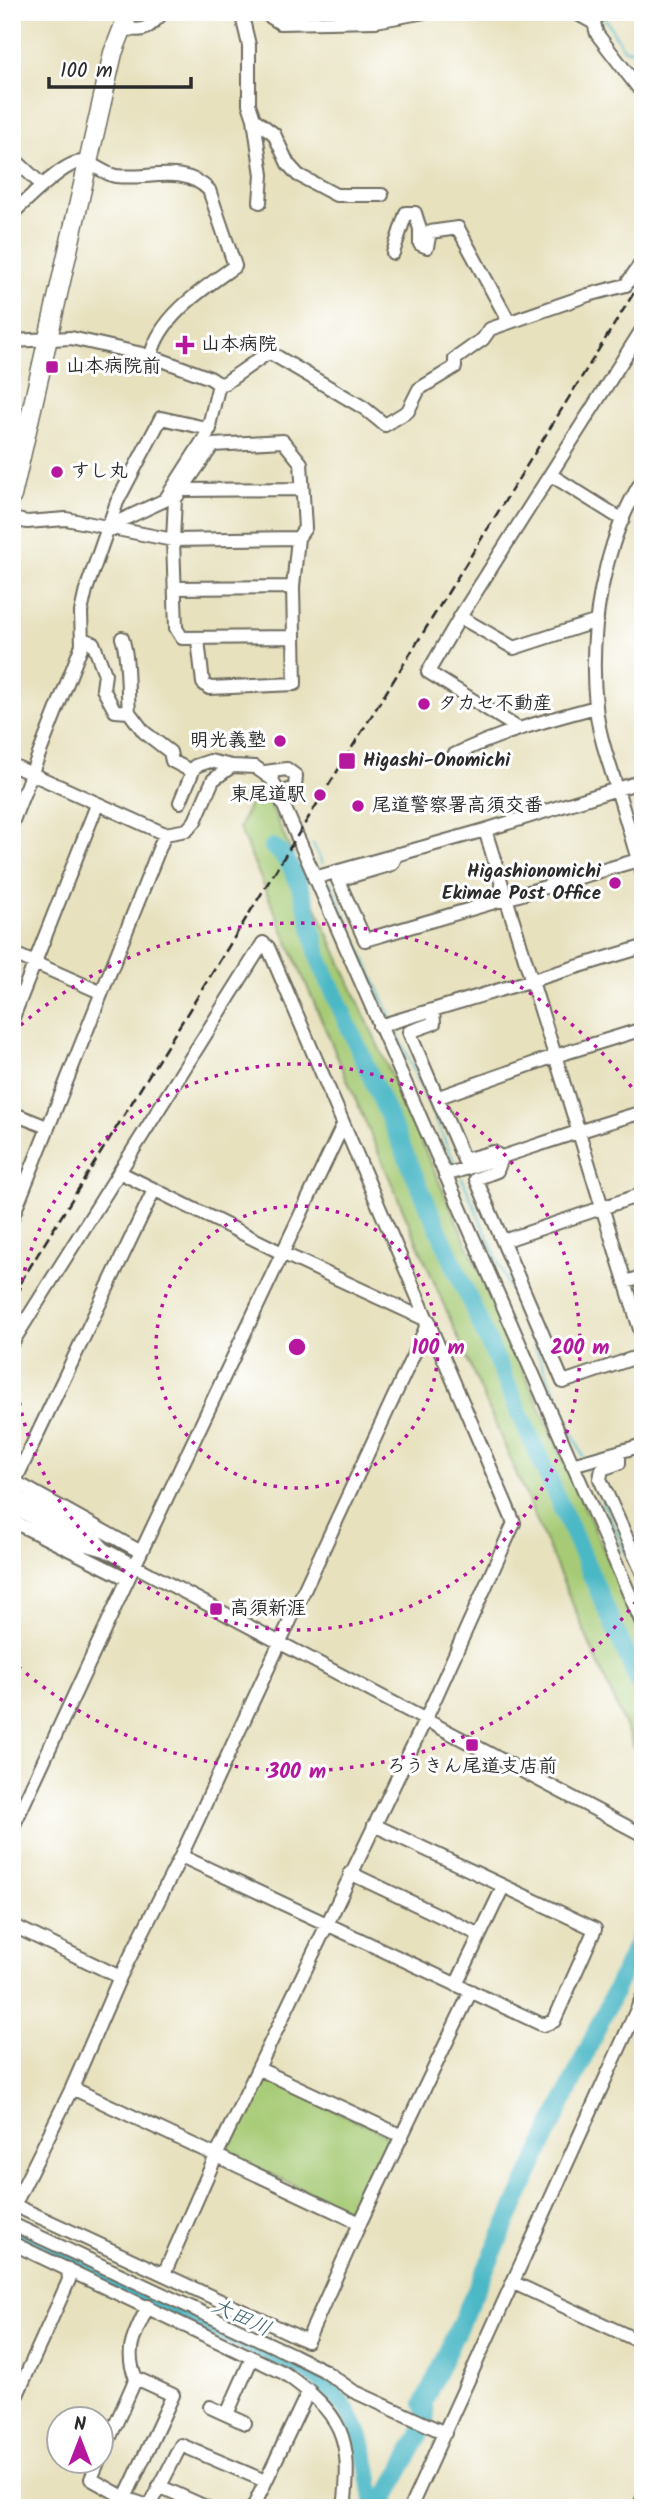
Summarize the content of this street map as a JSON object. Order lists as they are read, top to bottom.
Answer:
{
  "water": ["大田川"],
  "places": {
    "health": ["山本病院"],
    "transit": [
      "山本病院前",
      "Higashi-Onomichi",
      "高須新涯",
      "ろうきん尾道支店前"
    ],
    "other": [
      "すし丸",
      "タカセ不動産",
      "明光義塾",
      "東尾道駅",
      "尾道警察署高須交番",
      "Higashionomichi Ekimae Post Office"
    ]
  },
  "scale_bar": "100 m",
  "north": "top",
  "rings": ["100 m", "200 m", "300 m"]
}
